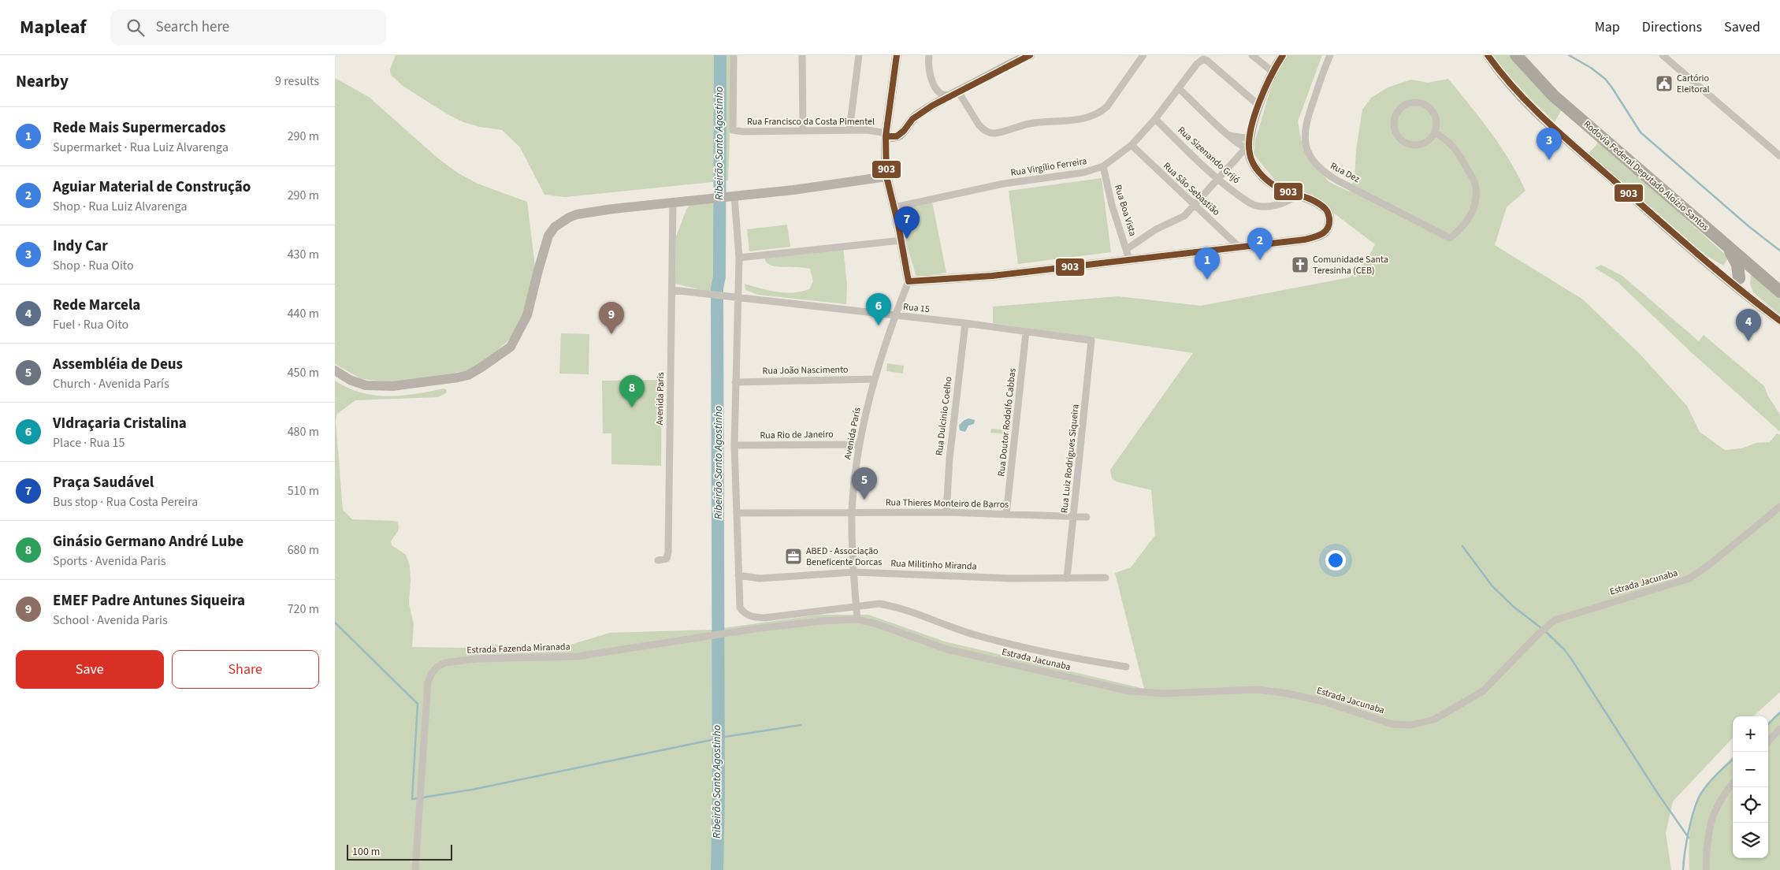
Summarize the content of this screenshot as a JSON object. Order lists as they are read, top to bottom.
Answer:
{
  "streets": {
    "highway": ["Rodovia Federal Deputado Aloízio Santos"],
    "street": [
      "Rua Francisco da Costa Pimentel",
      "Rua Sizenando Grijó",
      "Rua Virgílio Ferreira",
      "Rua Dez",
      "Rua São Sebastião",
      "Rua Boa Vista",
      "Rua 15",
      "Rua João Nascimento",
      "Avenida Paris",
      "Rua Dulcinio Coelho",
      "Rua Doutor Rodolfo Cabbas",
      "Avenida París",
      "Rua Rio de Janeiro",
      "Rua Luiz Rodrigues Siqueira",
      "Rua Thieres Monteiro de Barros",
      "Rua Militinho Miranda",
      "Estrada Jacunaba",
      "Estrada Fazenda Miranada"
    ]
  },
  "crossings": [
    ["Rua Sizenando Grijó", "Rua Virgílio Ferreira"],
    ["Rua Virgílio Ferreira", "Rua São Sebastião"],
    ["Rua Virgílio Ferreira", "Rua Boa Vista"],
    ["Rua 15", "Avenida Paris"],
    ["Rua 15", "Rua Dulcinio Coelho"],
    ["Rua 15", "Rua Doutor Rodolfo Cabbas"],
    ["Rua 15", "Avenida París"],
    ["Rua 15", "Rua Luiz Rodrigues Siqueira"],
    ["Rua João Nascimento", "Avenida París"],
    ["Rua Dulcinio Coelho", "Rua Thieres Monteiro de Barros"],
    ["Rua Doutor Rodolfo Cabbas", "Rua Thieres Monteiro de Barros"],
    ["Avenida París", "Rua Rio de Janeiro"],
    ["Avenida París", "Rua Thieres Monteiro de Barros"],
    ["Avenida París", "Rua Militinho Miranda"],
    ["Avenida París", "Estrada Jacunaba"],
    ["Rua Luiz Rodrigues Siqueira", "Rua Thieres Monteiro de Barros"],
    ["Rua Luiz Rodrigues Siqueira", "Rua Militinho Miranda"],
    ["Estrada Jacunaba", "Estrada Fazenda Miranada"]
  ],
  "water": ["Ribeirão Santo Agostinho"],
  "places": {
    "public building": ["Cartório Eleitoral"],
    "church": ["Comunidade Santa Teresinha (CEB)"],
    "office": ["ABED - Associação Beneficente Dorcas"]
  },
  "lines": ["transit line 903"],
  "scale_bar": "100 m",
  "page": {
    "header": "Mapleaf",
    "search": "Search here",
    "nav": ["Map", "Directions", "Saved"],
    "heading": ["Nearby", "9 results"],
    "list": [
      {
        "mark": "1",
        "name": "Rede Mais Supermercados",
        "note": "Supermarket · Rua Luiz Alvarenga",
        "value": "290 m"
      },
      {
        "mark": "2",
        "name": "Aguiar Material de Construção",
        "note": "Shop · Rua Luiz Alvarenga",
        "value": "290 m"
      },
      {
        "mark": "3",
        "name": "Indy Car",
        "note": "Shop · Rua Oito",
        "value": "430 m"
      },
      {
        "mark": "4",
        "name": "Rede Marcela",
        "note": "Fuel · Rua Oito",
        "value": "440 m"
      },
      {
        "mark": "5",
        "name": "Assembléia de Deus",
        "note": "Church · Avenida París",
        "value": "450 m"
      },
      {
        "mark": "6",
        "name": "VIdraçaria Cristalina",
        "note": "Place · Rua 15",
        "value": "480 m"
      },
      {
        "mark": "7",
        "name": "Praça Saudável",
        "note": "Bus stop · Rua Costa Pereira",
        "value": "510 m"
      },
      {
        "mark": "8",
        "name": "Ginásio Germano André Lube",
        "note": "Sports · Avenida Paris",
        "value": "680 m"
      },
      {
        "mark": "9",
        "name": "EMEF Padre Antunes Siqueira",
        "note": "School · Avenida Paris",
        "value": "720 m"
      }
    ],
    "pins": [
      "3",
      "7",
      "2",
      "1",
      "6",
      "9",
      "4",
      "8",
      "5"
    ],
    "buttons": ["Save", "Share"],
    "map_buttons": ["+", "−"],
    "scale": "100 m"
  }
}
